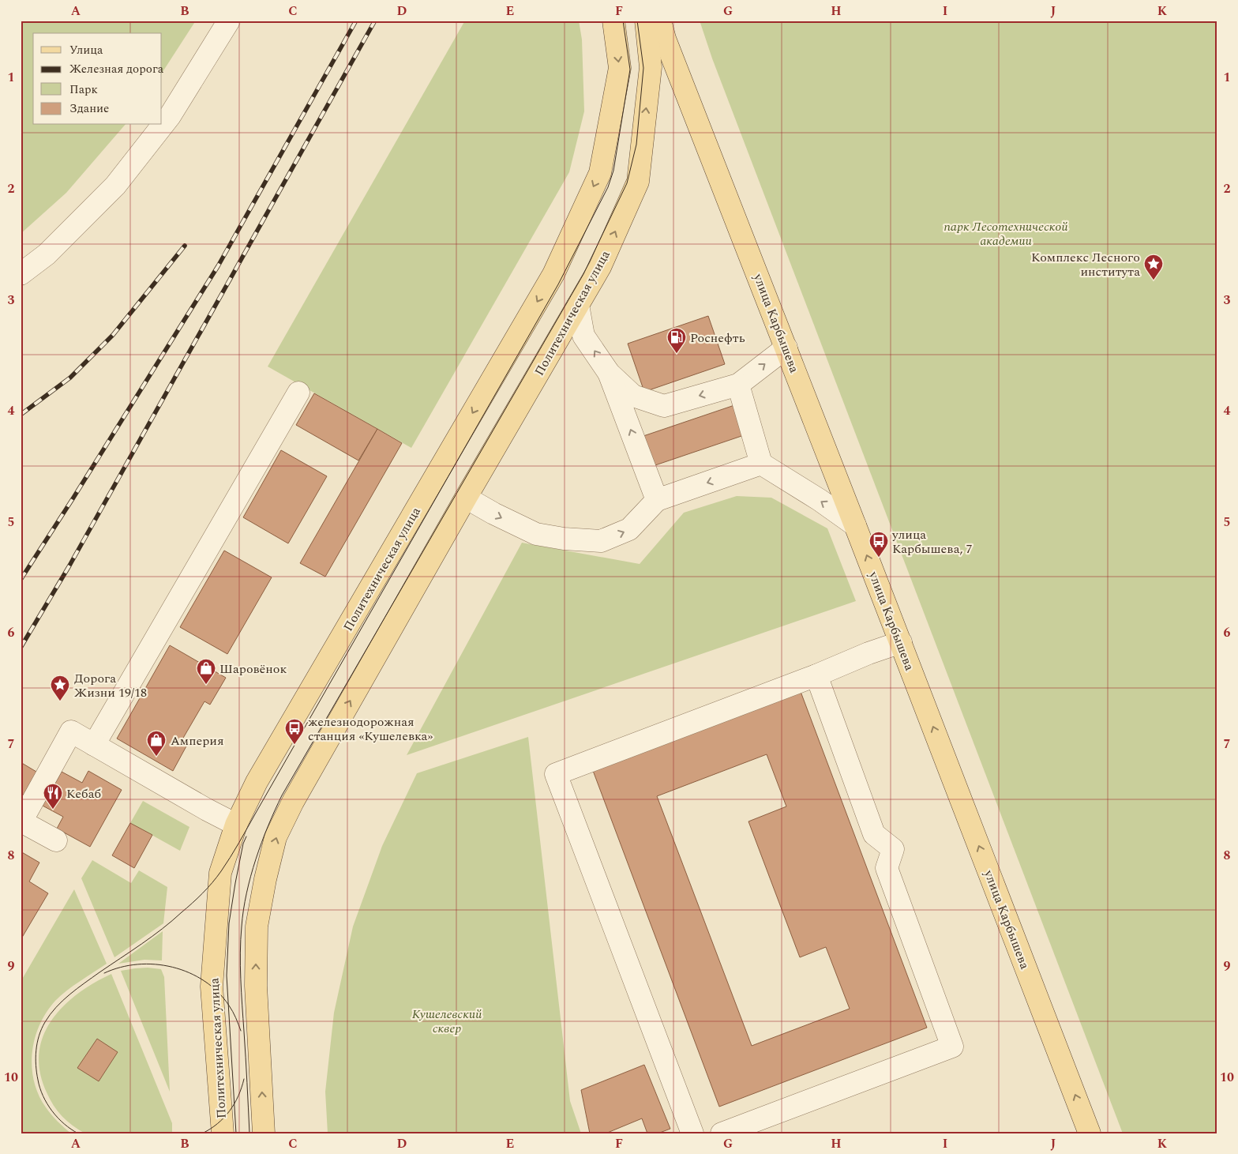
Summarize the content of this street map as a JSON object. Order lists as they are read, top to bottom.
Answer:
{
  "streets": {
    "main road": ["Политехническая улица", "улица Карбышева"]
  },
  "one_way": ["улица Карбышева"],
  "parks": ["парк Лесотехнической академии", "Кушелевский сквер"],
  "places": {
    "place": ["Комплекс Лесного института", "Дорога Жизни 19/18"],
    "fuel station": ["Роснефть"],
    "bus stop": ["улица Карбышева, 7", "железнодорожная станция «Кушелевка»"],
    "shop": ["Шаровёнок", "Амперия"],
    "restaurant": ["Кебаб"]
  },
  "legend": [
    "Улица",
    "Железная дорога",
    "Парк",
    "Здание"
  ],
  "grid": {
    "columns": [
      "A",
      "B",
      "C",
      "D",
      "E",
      "F",
      "G",
      "H",
      "I",
      "J",
      "K"
    ],
    "rows": [
      "1",
      "2",
      "3",
      "4",
      "5",
      "6",
      "7",
      "8",
      "9",
      "10"
    ]
  }
}
